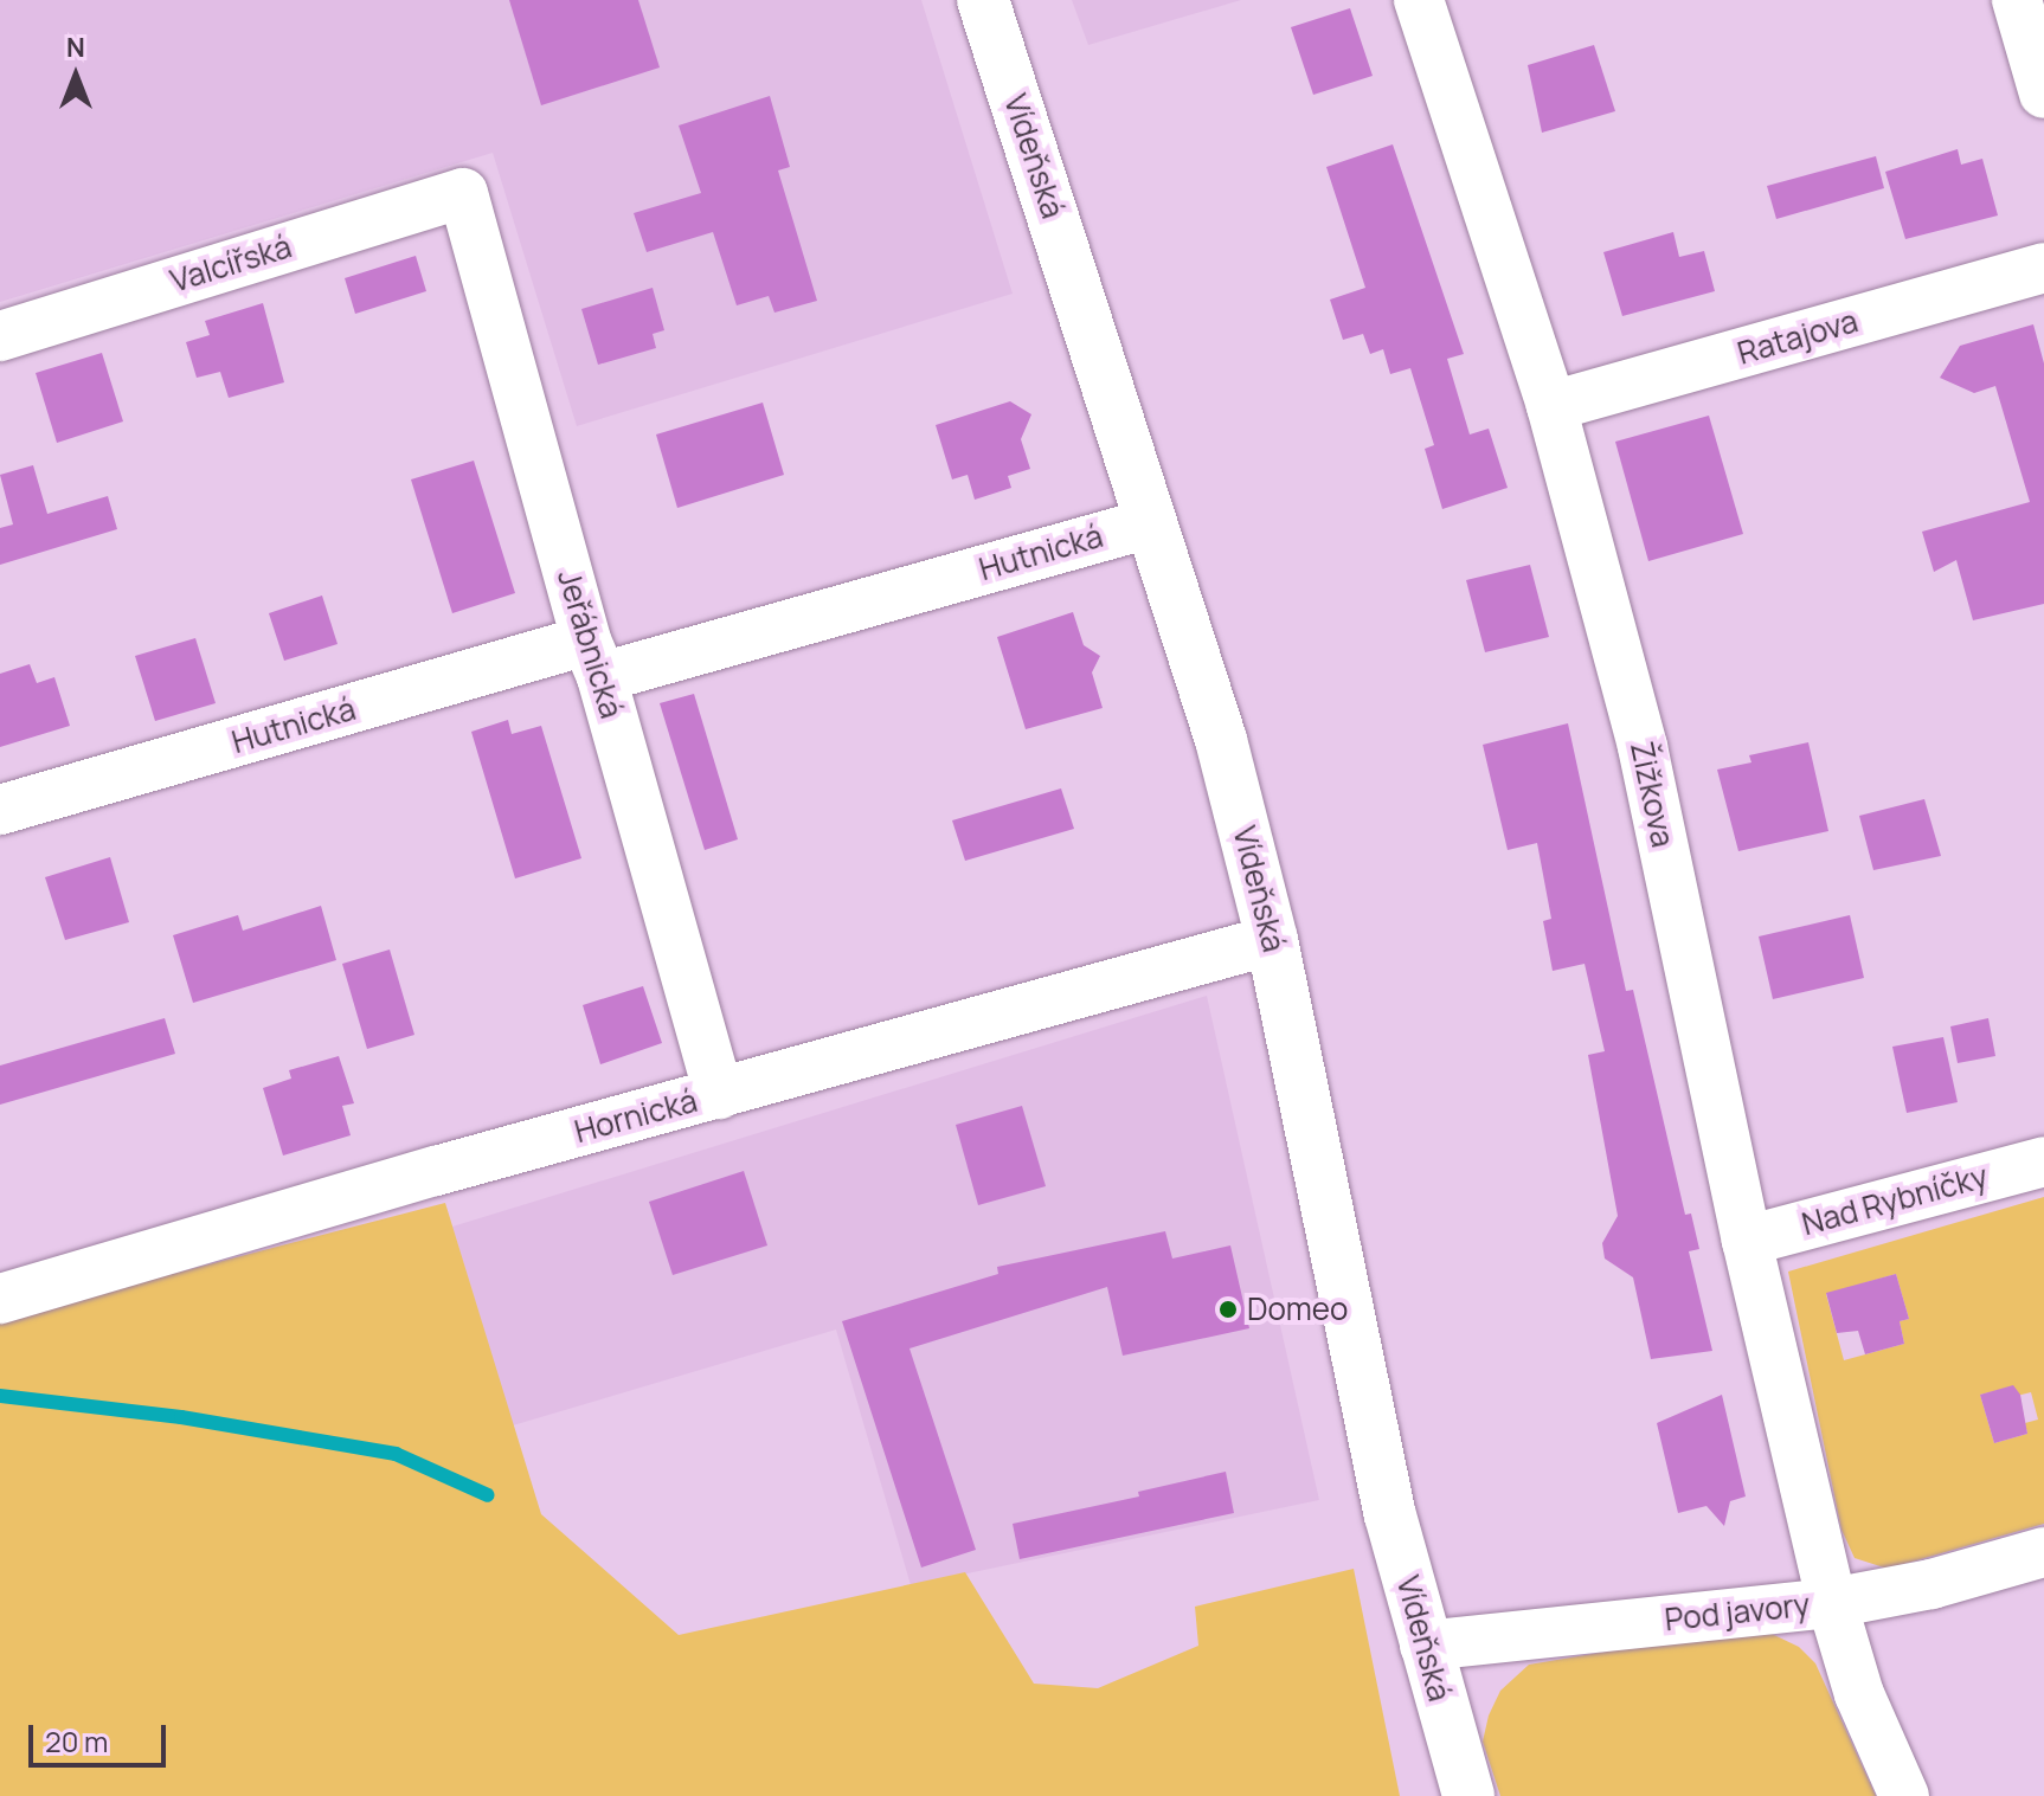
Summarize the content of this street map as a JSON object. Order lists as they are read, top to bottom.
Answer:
{
  "streets": {
    "main road": ["Vídeňská"],
    "street": [
      "Valcířská",
      "Ratajova",
      "Hutnická",
      "Jeřábnická",
      "Žižkova",
      "Hornická",
      "Nad Rybníčky",
      "Pod javory"
    ]
  },
  "crossings": [
    ["Vídeňská", "Hutnická"],
    ["Vídeňská", "Hornická"],
    ["Vídeňská", "Pod javory"],
    ["Valcířská", "Jeřábnická"],
    ["Ratajova", "Žižkova"],
    ["Hutnická", "Jeřábnická"],
    ["Jeřábnická", "Hornická"],
    ["Žižkova", "Nad Rybníčky"],
    ["Žižkova", "Pod javory"]
  ],
  "places": ["Domeo"],
  "scale_bar": "20 m",
  "north": "top"
}
